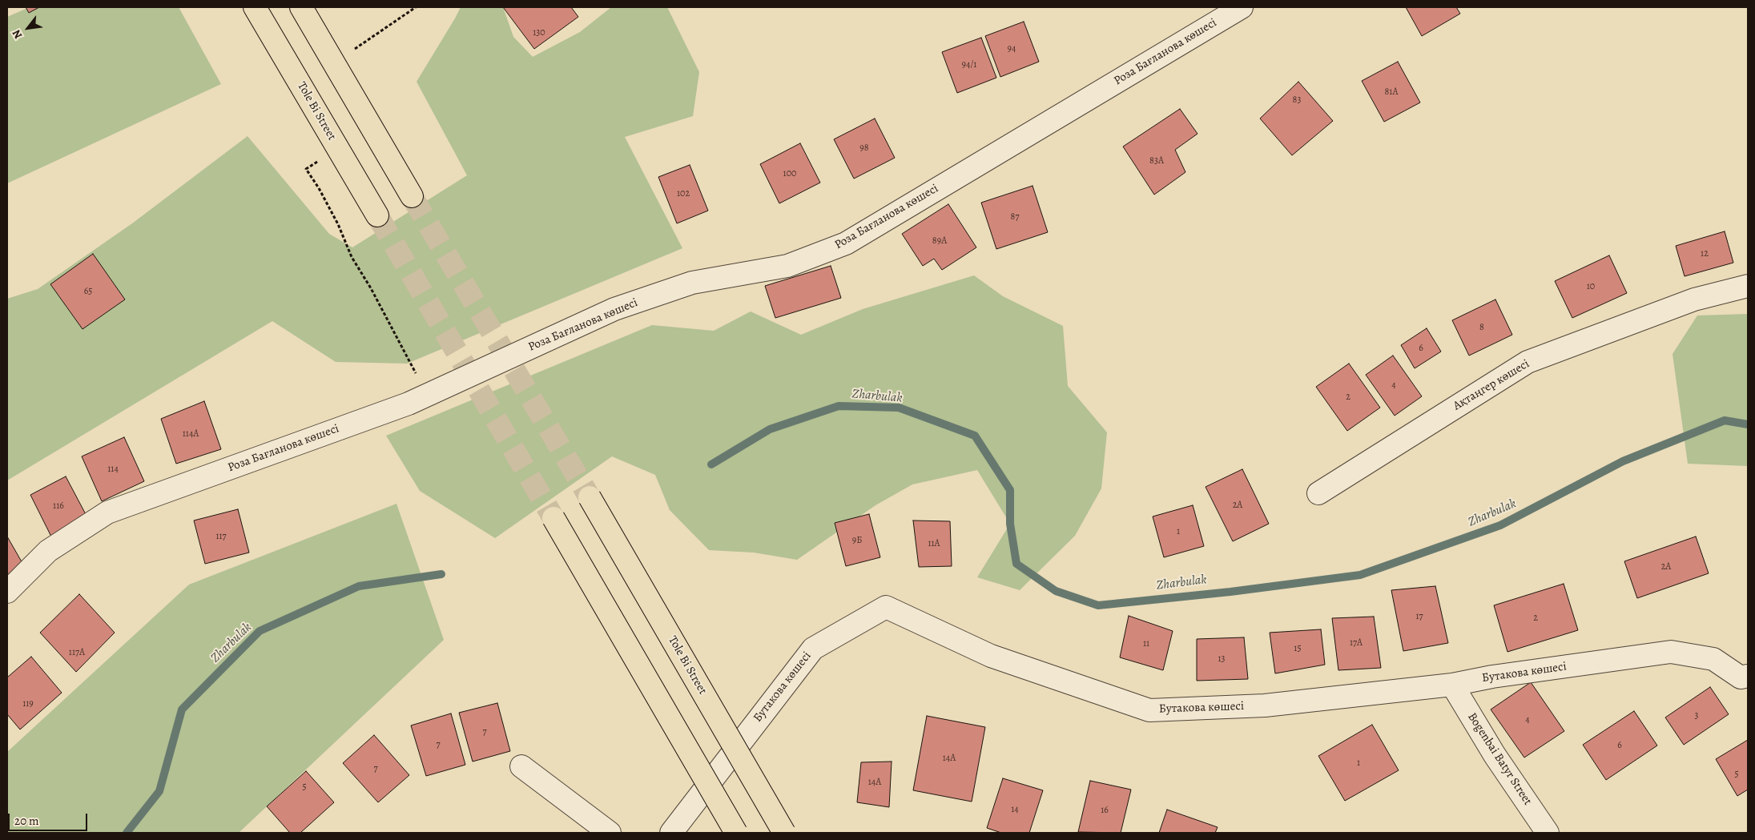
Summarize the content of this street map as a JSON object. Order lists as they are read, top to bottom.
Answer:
{
  "streets": {
    "main road": ["Tole Bi Street"],
    "street": [
      "Роза Бағланова көшесі",
      "Ақтаңгер көшесі",
      "Бутакова көшесі",
      "Bogenbai Batyr Street"
    ]
  },
  "crossings": [
    ["Бутакова көшесі", "Bogenbai Batyr Street"]
  ],
  "water": ["Zharbulak"],
  "house_numbers": [
    "130",
    "94",
    "94/1",
    "81А",
    "83",
    "98",
    "83А",
    "100",
    "102",
    "87",
    "89А",
    "12",
    "10",
    "65",
    "8",
    "6",
    "4",
    "2",
    "114А",
    "114",
    "2А",
    "116",
    "1",
    "117",
    "9Б",
    "11А",
    "2А",
    "17",
    "2",
    "17А",
    "11",
    "15",
    "117А",
    "13",
    "119",
    "3",
    "4",
    "7",
    "7",
    "6",
    "14А",
    "1",
    "7",
    "5",
    "14А",
    "5",
    "14",
    "16"
  ],
  "scale_bar": "20 m",
  "north": "bottom left"
}
